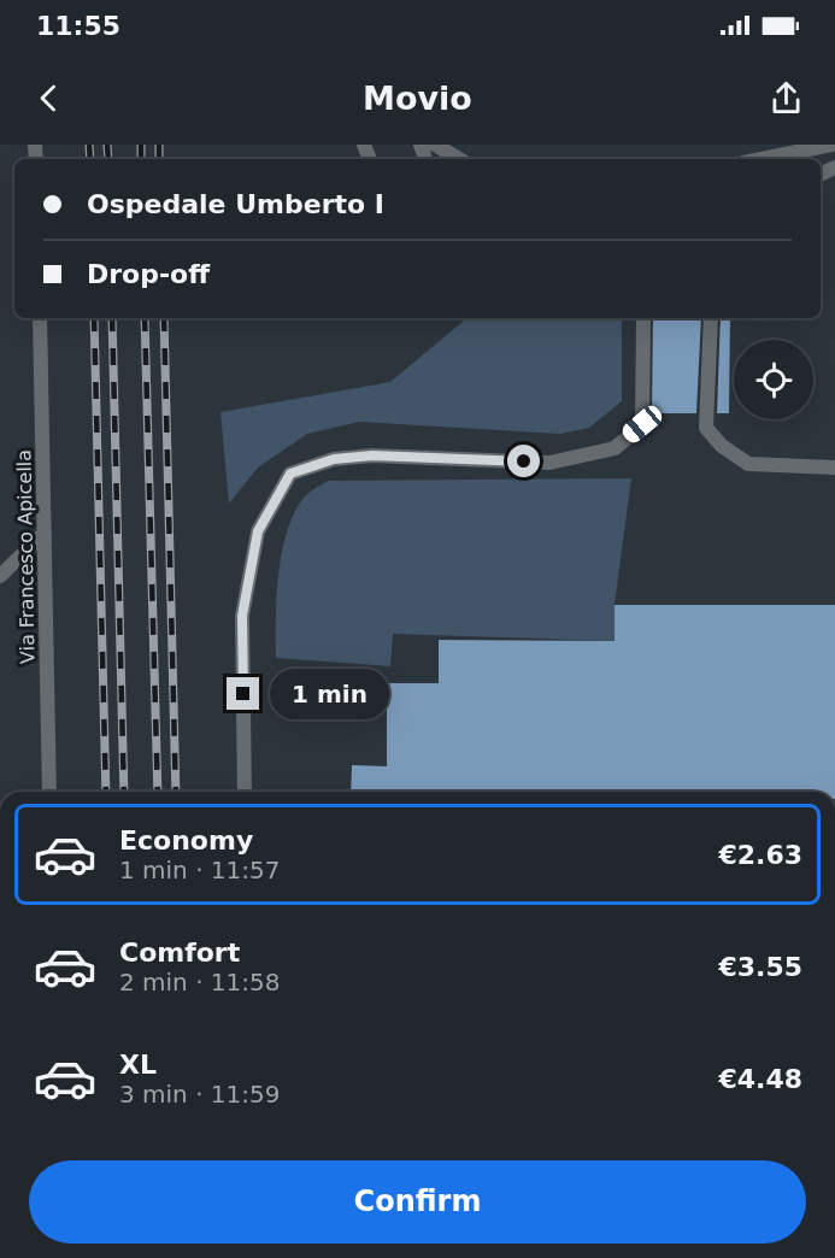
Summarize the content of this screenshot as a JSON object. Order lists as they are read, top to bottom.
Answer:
{
  "streets": {
    "street": ["Via Francesco Apicella"]
  },
  "page": {
    "status": "11:55",
    "header": "Movio",
    "banner": ["Ospedale Umberto I", "Drop-off"],
    "bubble": "1 min",
    "list": [
      {
        "name": "Economy",
        "note": "1 min · 11:57",
        "value": "€2.63"
      },
      {
        "name": "Comfort",
        "note": "2 min · 11:58",
        "value": "€3.55"
      },
      {
        "name": "XL",
        "note": "3 min · 11:59",
        "value": "€4.48"
      }
    ],
    "buttons": "Confirm"
  }
}
